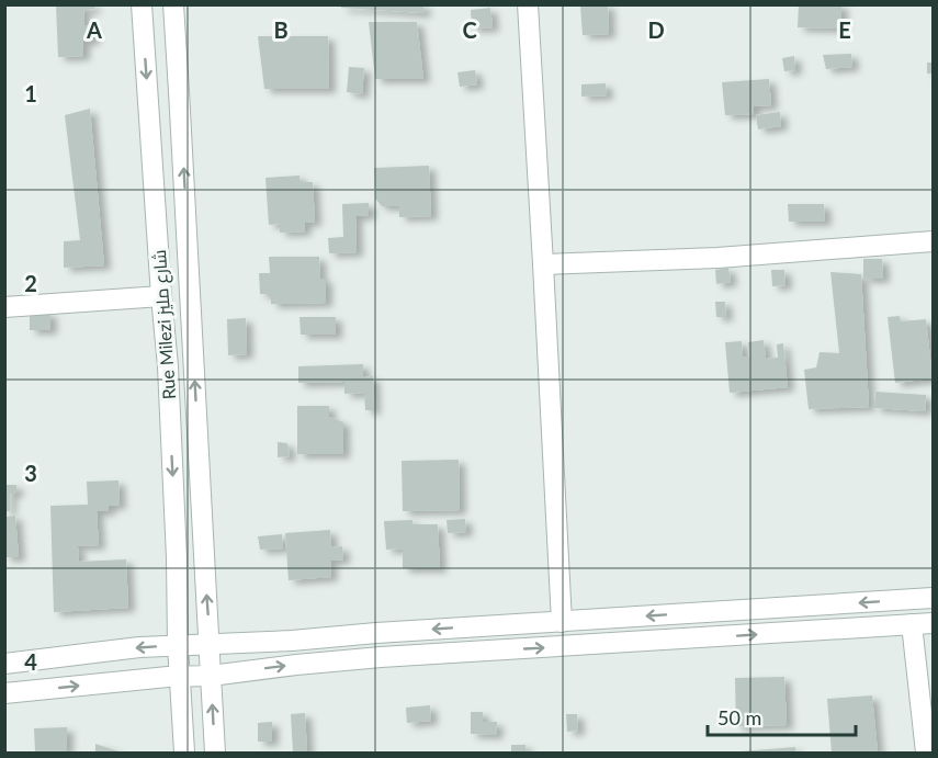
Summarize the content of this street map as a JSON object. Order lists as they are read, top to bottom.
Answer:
{
  "streets": {
    "street": ["Rue Milezi شارع مليز"]
  },
  "scale_bar": "50 m",
  "grid": {
    "columns": [
      "A",
      "B",
      "C",
      "D",
      "E"
    ],
    "rows": [
      "1",
      "2",
      "3",
      "4"
    ]
  }
}
